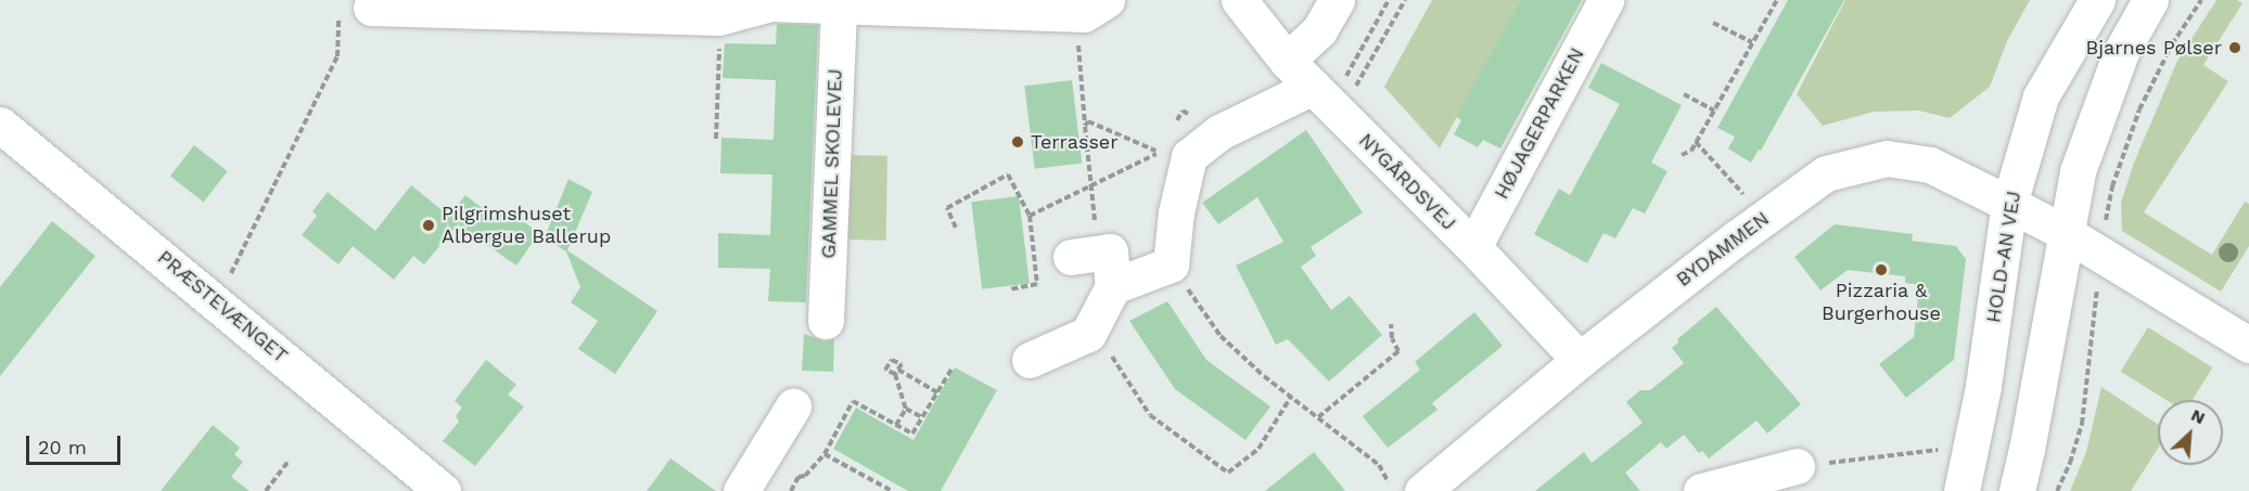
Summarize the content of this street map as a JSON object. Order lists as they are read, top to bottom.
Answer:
{
  "streets": {
    "street": [
      "HØJAGERPARKEN",
      "GAMMEL SKOLEVEJ",
      "NYGÅRDSVEJ",
      "BYDAMMEN",
      "HOLD-AN VEJ",
      "PRÆSTEVÆNGET"
    ]
  },
  "crossings": [
    ["HØJAGERPARKEN", "NYGÅRDSVEJ"],
    ["NYGÅRDSVEJ", "BYDAMMEN"],
    ["BYDAMMEN", "HOLD-AN VEJ"]
  ],
  "places": [
    "Bjarnes Pølser",
    "Terrasser",
    "Pilgrimshuset Albergue Ballerup",
    "Pizzaria & Burgerhouse"
  ],
  "scale_bar": "20 m",
  "north": "top right"
}
